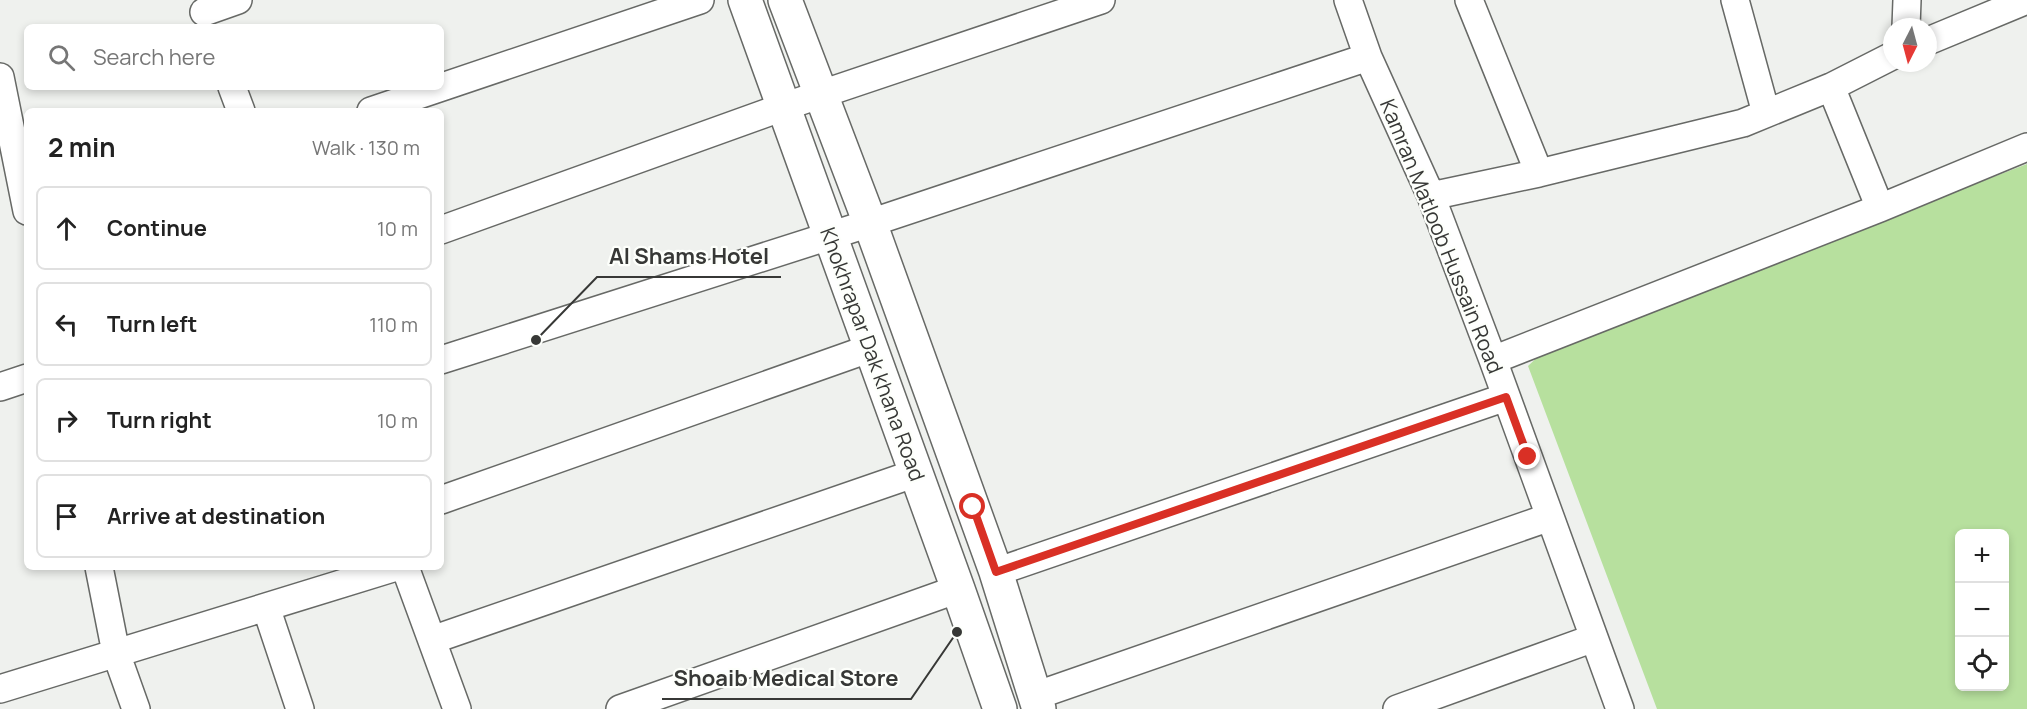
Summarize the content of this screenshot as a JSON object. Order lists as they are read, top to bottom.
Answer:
{
  "streets": {
    "street": ["Kamran Matloob Hussain Road", "Khokhrapar Dak khana Road"]
  },
  "places": ["Al Shams Hotel", "Shoaib Medical Store"],
  "north": "bottom",
  "page": {
    "search": "Search here",
    "heading": ["2 min", "Walk · 130 m"],
    "list": [
      ["Continue", "10 m"],
      ["Turn left", "110 m"],
      ["Turn right", "10 m"],
      "Arrive at destination"
    ],
    "map_buttons": ["+", "−"]
  }
}
